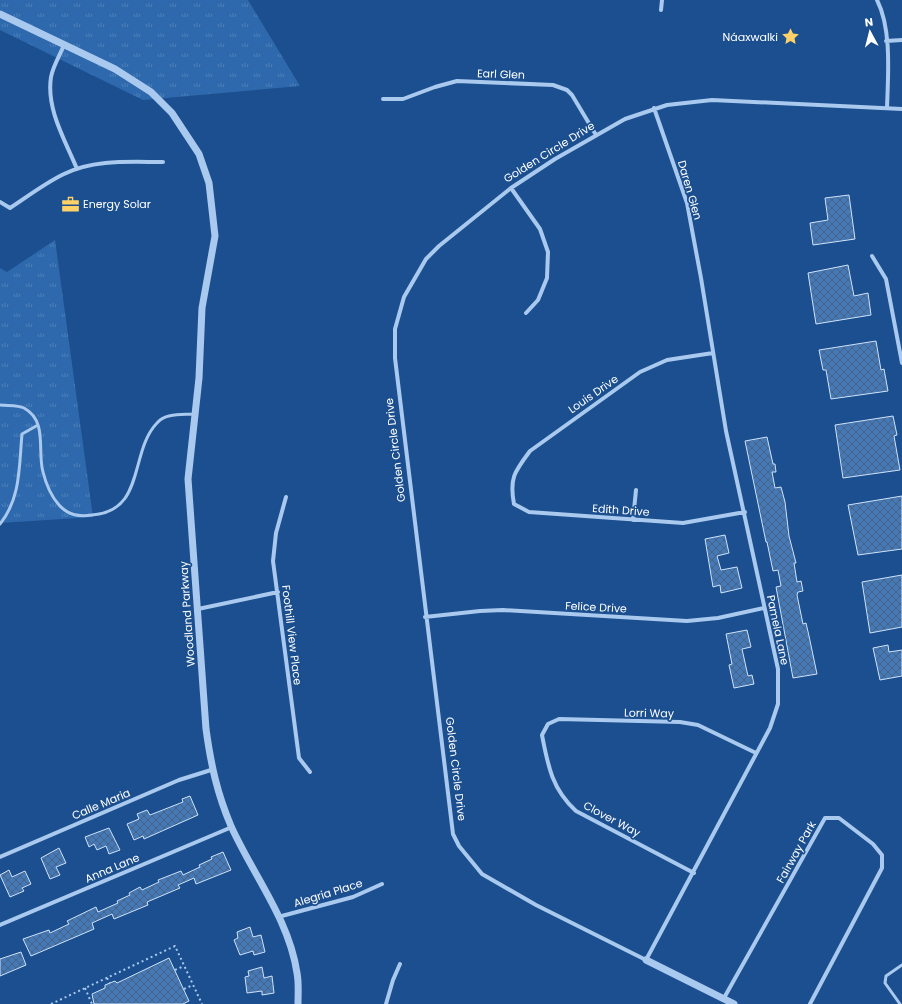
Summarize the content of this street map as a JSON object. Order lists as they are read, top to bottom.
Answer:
{
  "streets": {
    "street": [
      "Earl Glen",
      "Golden Circle Drive",
      "Daren Glen",
      "Louis Drive",
      "Edith Drive",
      "Felice Drive",
      "Woodland Parkway",
      "Pamela Lane",
      "Foothill View Place",
      "Lorri Way",
      "Calle Maria",
      "Clover Way",
      "Fairway Park",
      "Anna Lane",
      "Alegria Place"
    ]
  },
  "crossings": [
    ["Earl Glen", "Golden Circle Drive"],
    ["Golden Circle Drive", "Daren Glen"],
    ["Golden Circle Drive", "Felice Drive"],
    ["Golden Circle Drive", "Pamela Lane"],
    ["Golden Circle Drive", "Fairway Park"],
    ["Daren Glen", "Pamela Lane"],
    ["Louis Drive", "Edith Drive"],
    ["Louis Drive", "Pamela Lane"],
    ["Edith Drive", "Pamela Lane"],
    ["Felice Drive", "Pamela Lane"],
    ["Woodland Parkway", "Calle Maria"],
    ["Woodland Parkway", "Anna Lane"],
    ["Woodland Parkway", "Alegria Place"],
    ["Pamela Lane", "Lorri Way"],
    ["Pamela Lane", "Clover Way"],
    ["Lorri Way", "Clover Way"]
  ],
  "places": {
    "place": ["Náaxwalki"],
    "office": ["Energy Solar"]
  },
  "north": "top"
}
